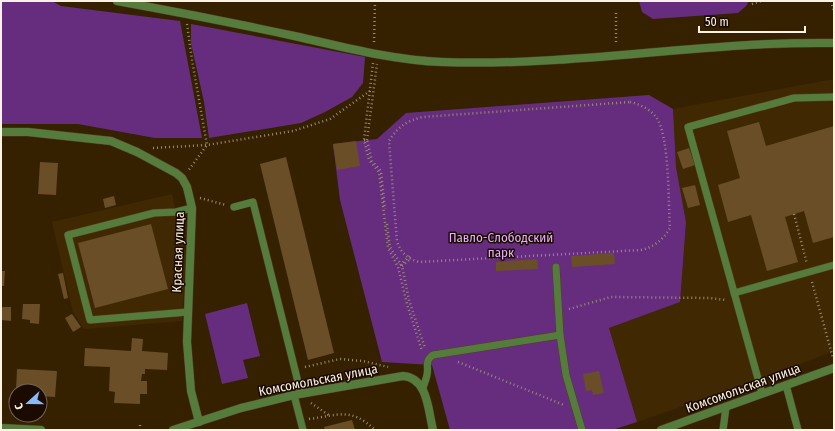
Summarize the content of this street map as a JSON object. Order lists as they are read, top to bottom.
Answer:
{
  "streets": {
    "street": ["Красная улица", "Комсомольская улица"]
  },
  "crossings": [
    ["Красная улица", "Комсомольская улица"]
  ],
  "parks": ["Павло-Слободский парк"],
  "scale_bar": "50 m",
  "north": "left"
}
